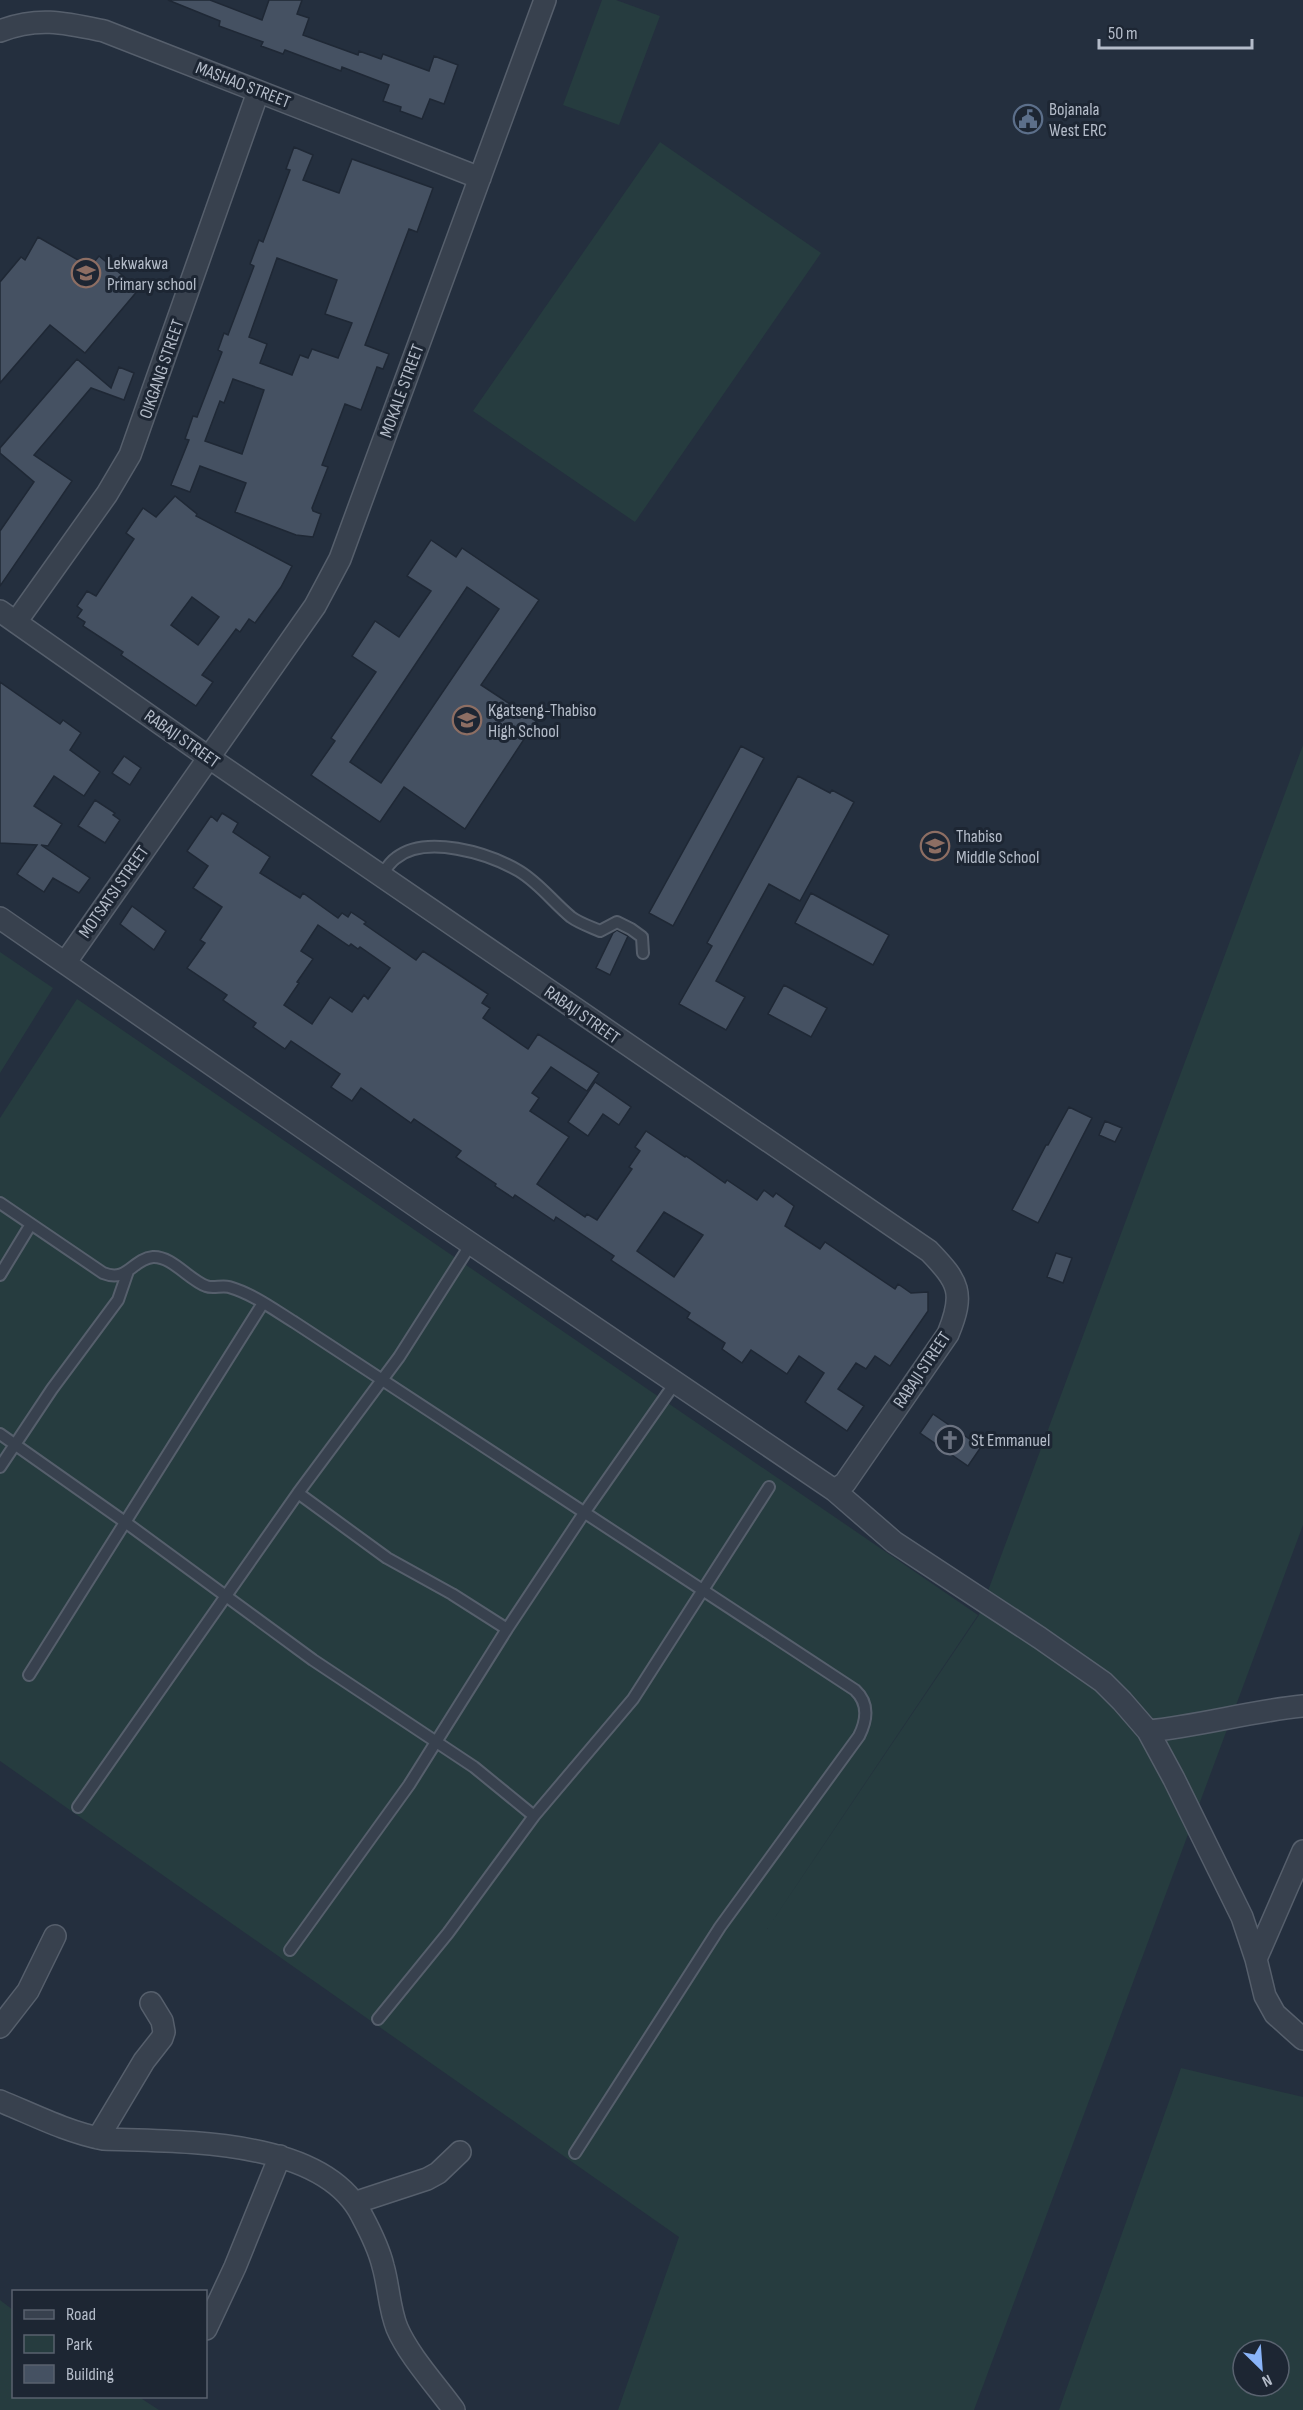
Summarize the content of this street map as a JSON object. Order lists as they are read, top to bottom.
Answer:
{
  "streets": {
    "street": [
      "MASHAO STREET",
      "OIKGANG STREET",
      "MOKALE STREET",
      "RABAJI STREET",
      "MOTSATSI STREET"
    ]
  },
  "crossings": [
    ["MASHAO STREET", "OIKGANG STREET"],
    ["MASHAO STREET", "MOKALE STREET"],
    ["OIKGANG STREET", "RABAJI STREET"],
    ["MOKALE STREET", "RABAJI STREET"],
    ["MOKALE STREET", "MOTSATSI STREET"],
    ["RABAJI STREET", "MOTSATSI STREET"]
  ],
  "places": {
    "public building": ["Bojanala West ERC"],
    "school or university": ["Lekwakwa Primary school", "Kgatseng-Thabiso High School", "Thabiso Middle School"],
    "church": ["St Emmanuel"]
  },
  "legend": ["Road", "Park", "Building"],
  "scale_bar": "50 m",
  "north": "bottom right"
}
